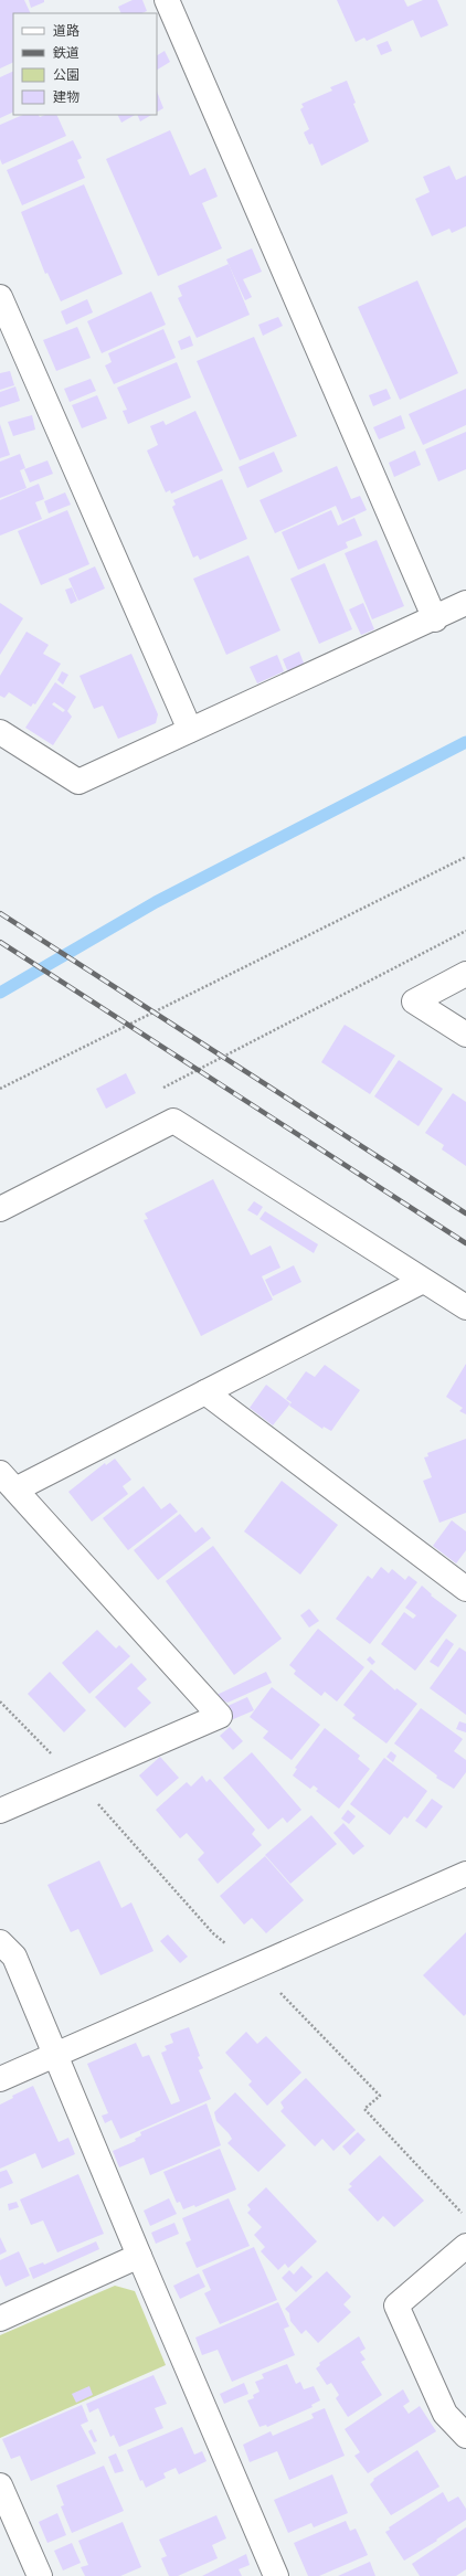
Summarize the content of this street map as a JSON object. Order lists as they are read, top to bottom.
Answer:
{
  "legend": [
    "道路",
    "鉄道",
    "公園",
    "建物"
  ]
}
